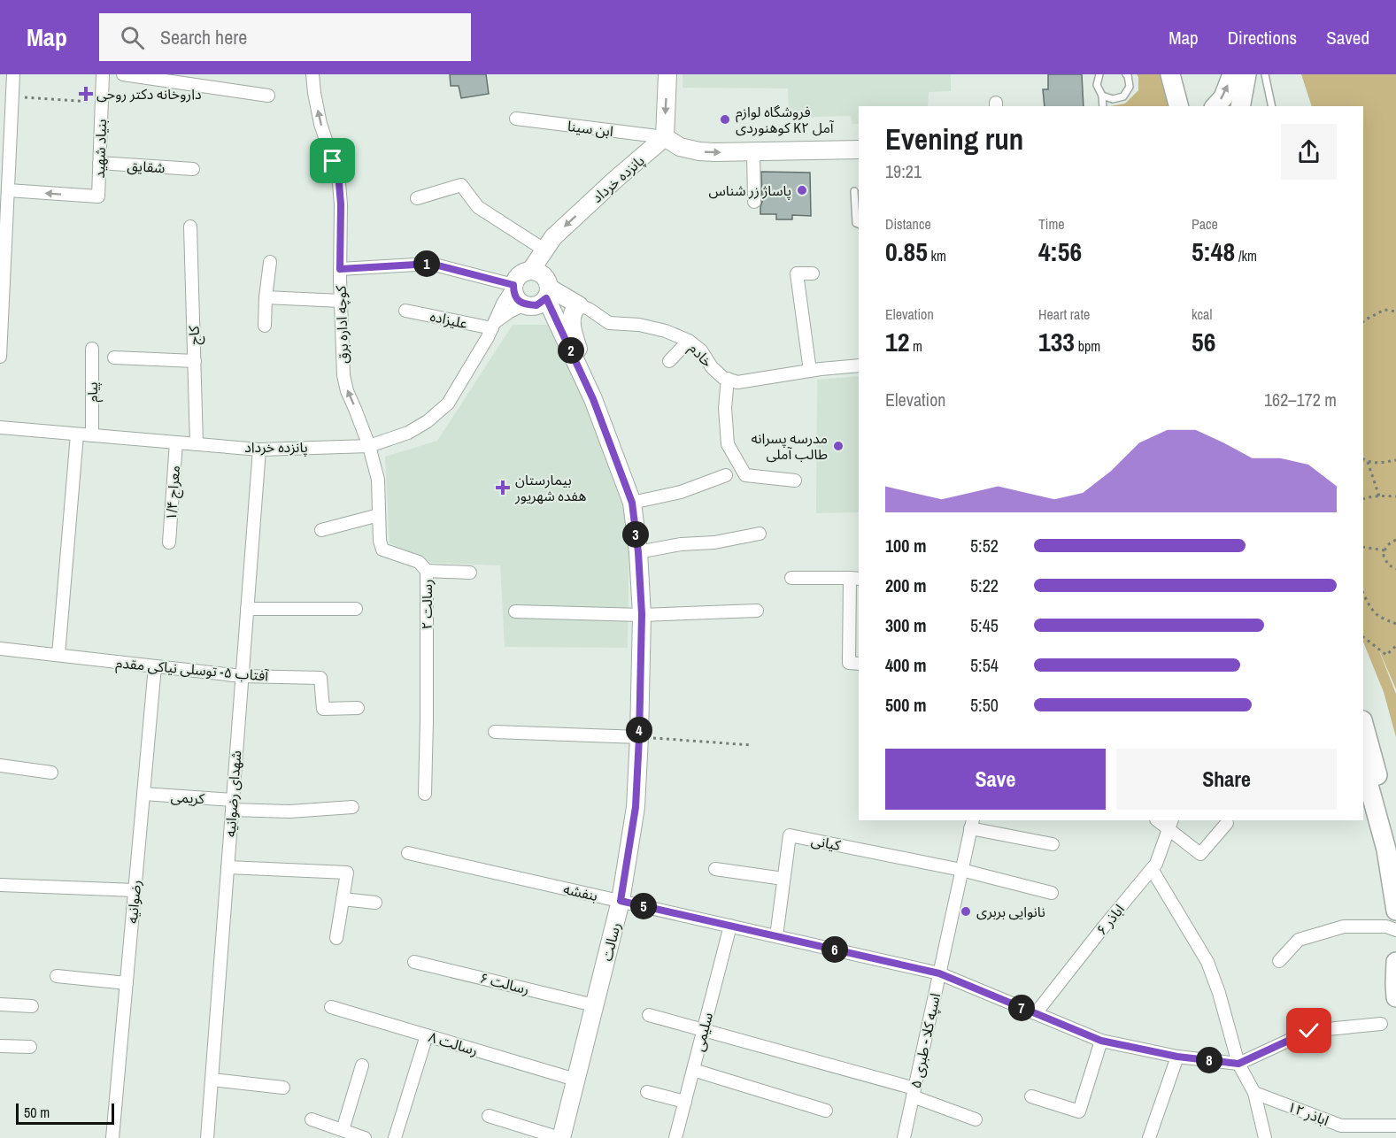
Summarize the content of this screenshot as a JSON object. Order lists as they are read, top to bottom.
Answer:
{
  "streets": {
    "main road": ["پانزده خرداد", "خادم", "رسالت"],
    "street": [
      "ابن سینا",
      "بنیاد شهید",
      "شقایق",
      "علیزاده",
      "کوچه اداره برق",
      "کاج",
      "پیام",
      "معراج ۱/۴",
      "رسالت ۲",
      "آفتاب ۵- توسلی نیاکی مقدم",
      "شهدای رضوانیه",
      "کریمی",
      "کیانی",
      "بنفشه",
      "رضوانیه",
      "اباذر ۶",
      "رسالت ۶",
      "سلیمی",
      "اسپه کلا - طبری ۵",
      "رسالت ۸",
      "اباذر ۱۲"
    ]
  },
  "crossings": [
    ["ابن سینا", "پانزده خرداد"],
    ["بنیاد شهید", "شقایق"],
    ["پانزده خرداد", "علیزاده"],
    ["پانزده خرداد", "کوچه اداره برق"],
    ["پانزده خرداد", "کاج"],
    ["پانزده خرداد", "خادم"],
    ["پانزده خرداد", "پیام"],
    ["پانزده خرداد", "معراج ۱/۴"],
    ["پانزده خرداد", "رسالت ۲"],
    ["پانزده خرداد", "شهدای رضوانیه"],
    ["پانزده خرداد", "رسالت"],
    ["کوچه اداره برق", "رسالت ۲"],
    ["خادم", "رسالت"],
    ["آفتاب ۵- توسلی نیاکی مقدم", "شهدای رضوانیه"],
    ["آفتاب ۵- توسلی نیاکی مقدم", "رضوانیه"],
    ["شهدای رضوانیه", "کریمی"],
    ["کریمی", "رضوانیه"],
    ["کیانی", "بنفشه"],
    ["کیانی", "اسپه کلا - طبری ۵"],
    ["بنفشه", "اباذر ۶"],
    ["بنفشه", "رسالت"],
    ["بنفشه", "سلیمی"],
    ["بنفشه", "اسپه کلا - طبری ۵"],
    ["رسالت", "رسالت ۶"],
    ["رسالت", "رسالت ۸"]
  ],
  "one_way": ["کوچه اداره برق"],
  "places": {
    "health": ["داروخانه دکتر روحی", "بیمارستان هفده شهریور"],
    "other": [
      "فروشگاه لوازم کوهنوردی K۲ آمل",
      "پاساژ زر شناس",
      "مدرسه پسرانه طالب آملی",
      "نانوایی بربری"
    ]
  },
  "scale_bar": "50 m",
  "page": {
    "header": "Map",
    "search": "Search here",
    "nav": ["Map", "Directions", "Saved"],
    "heading": ["Evening run", "19:21"],
    "stats": [
      ["Distance", "0.85 km"],
      ["Time", "4:56"],
      ["Pace", "5:48 /km"],
      ["Elevation", "12 m"],
      ["Heart rate", "133 bpm"],
      ["kcal", "56"]
    ],
    "pins": [
      "1",
      "2",
      "3",
      "4",
      "5",
      "6",
      "7",
      "8"
    ],
    "chart": ["Elevation", "162–172 m"],
    "list": [
      {
        "name": "100 m",
        "note": "5:52"
      },
      {
        "name": "200 m",
        "note": "5:22"
      },
      {
        "name": "300 m",
        "note": "5:45"
      },
      {
        "name": "400 m",
        "note": "5:54"
      },
      {
        "name": "500 m",
        "note": "5:50"
      }
    ],
    "buttons": ["Save", "Share"],
    "scale": "50 m"
  }
}
